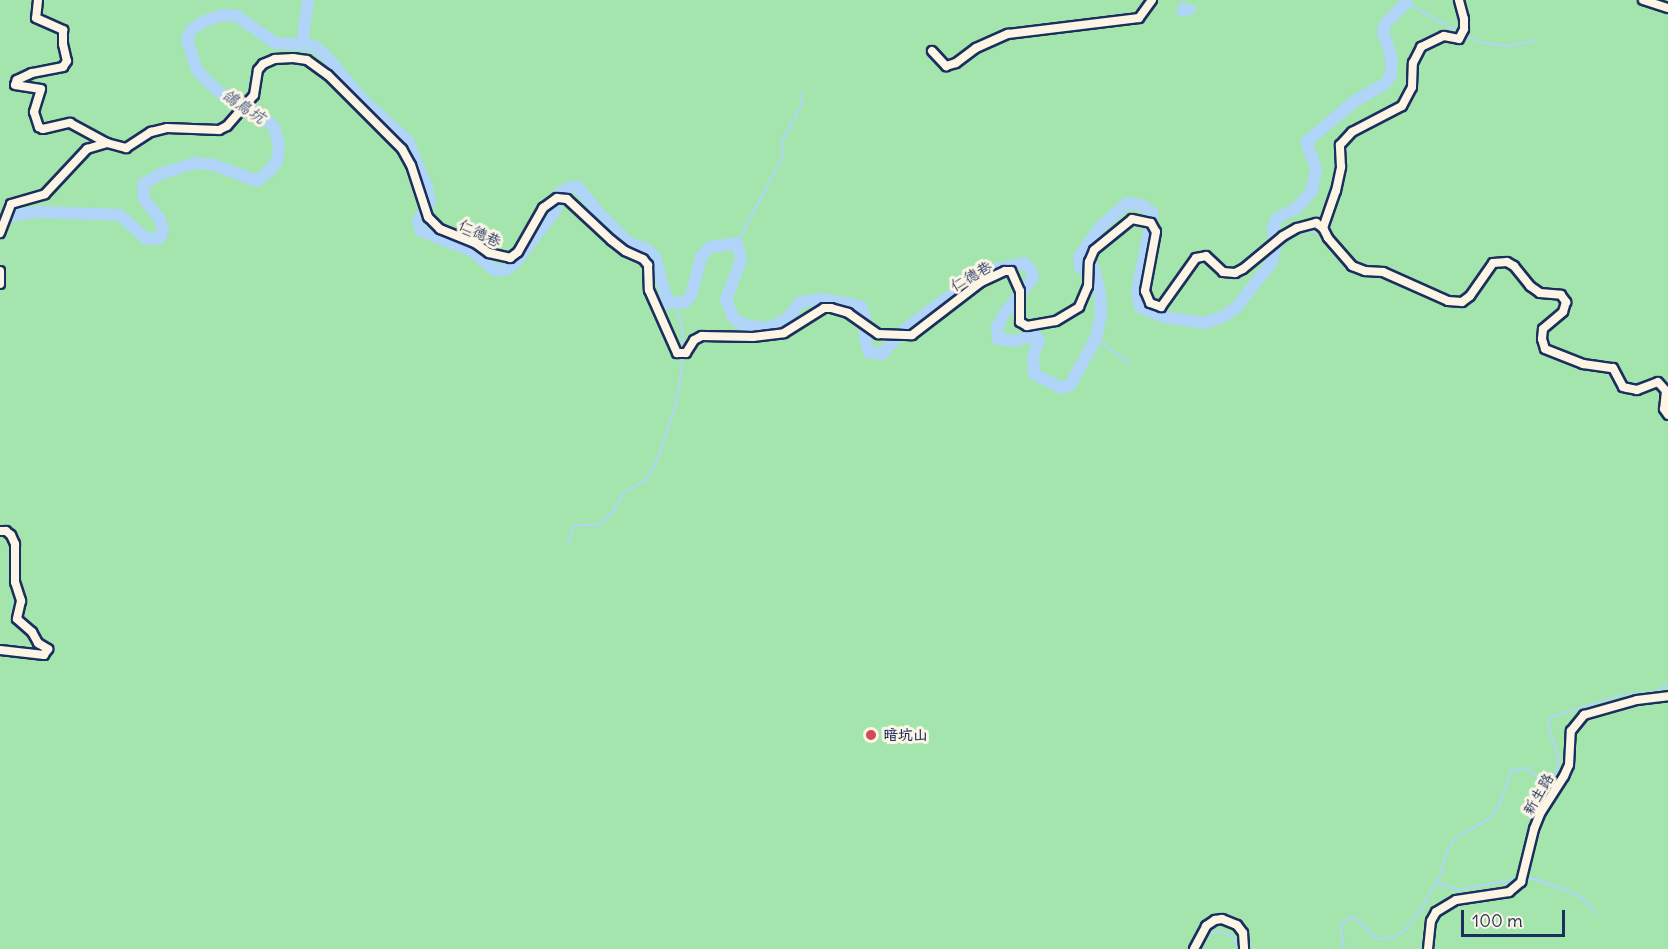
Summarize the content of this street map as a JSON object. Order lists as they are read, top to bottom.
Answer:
{
  "streets": {
    "street": ["仁德巷", "新生路"]
  },
  "water": ["鴿鳥坑"],
  "places": ["暗坑山"],
  "scale_bar": "100 m"
}
